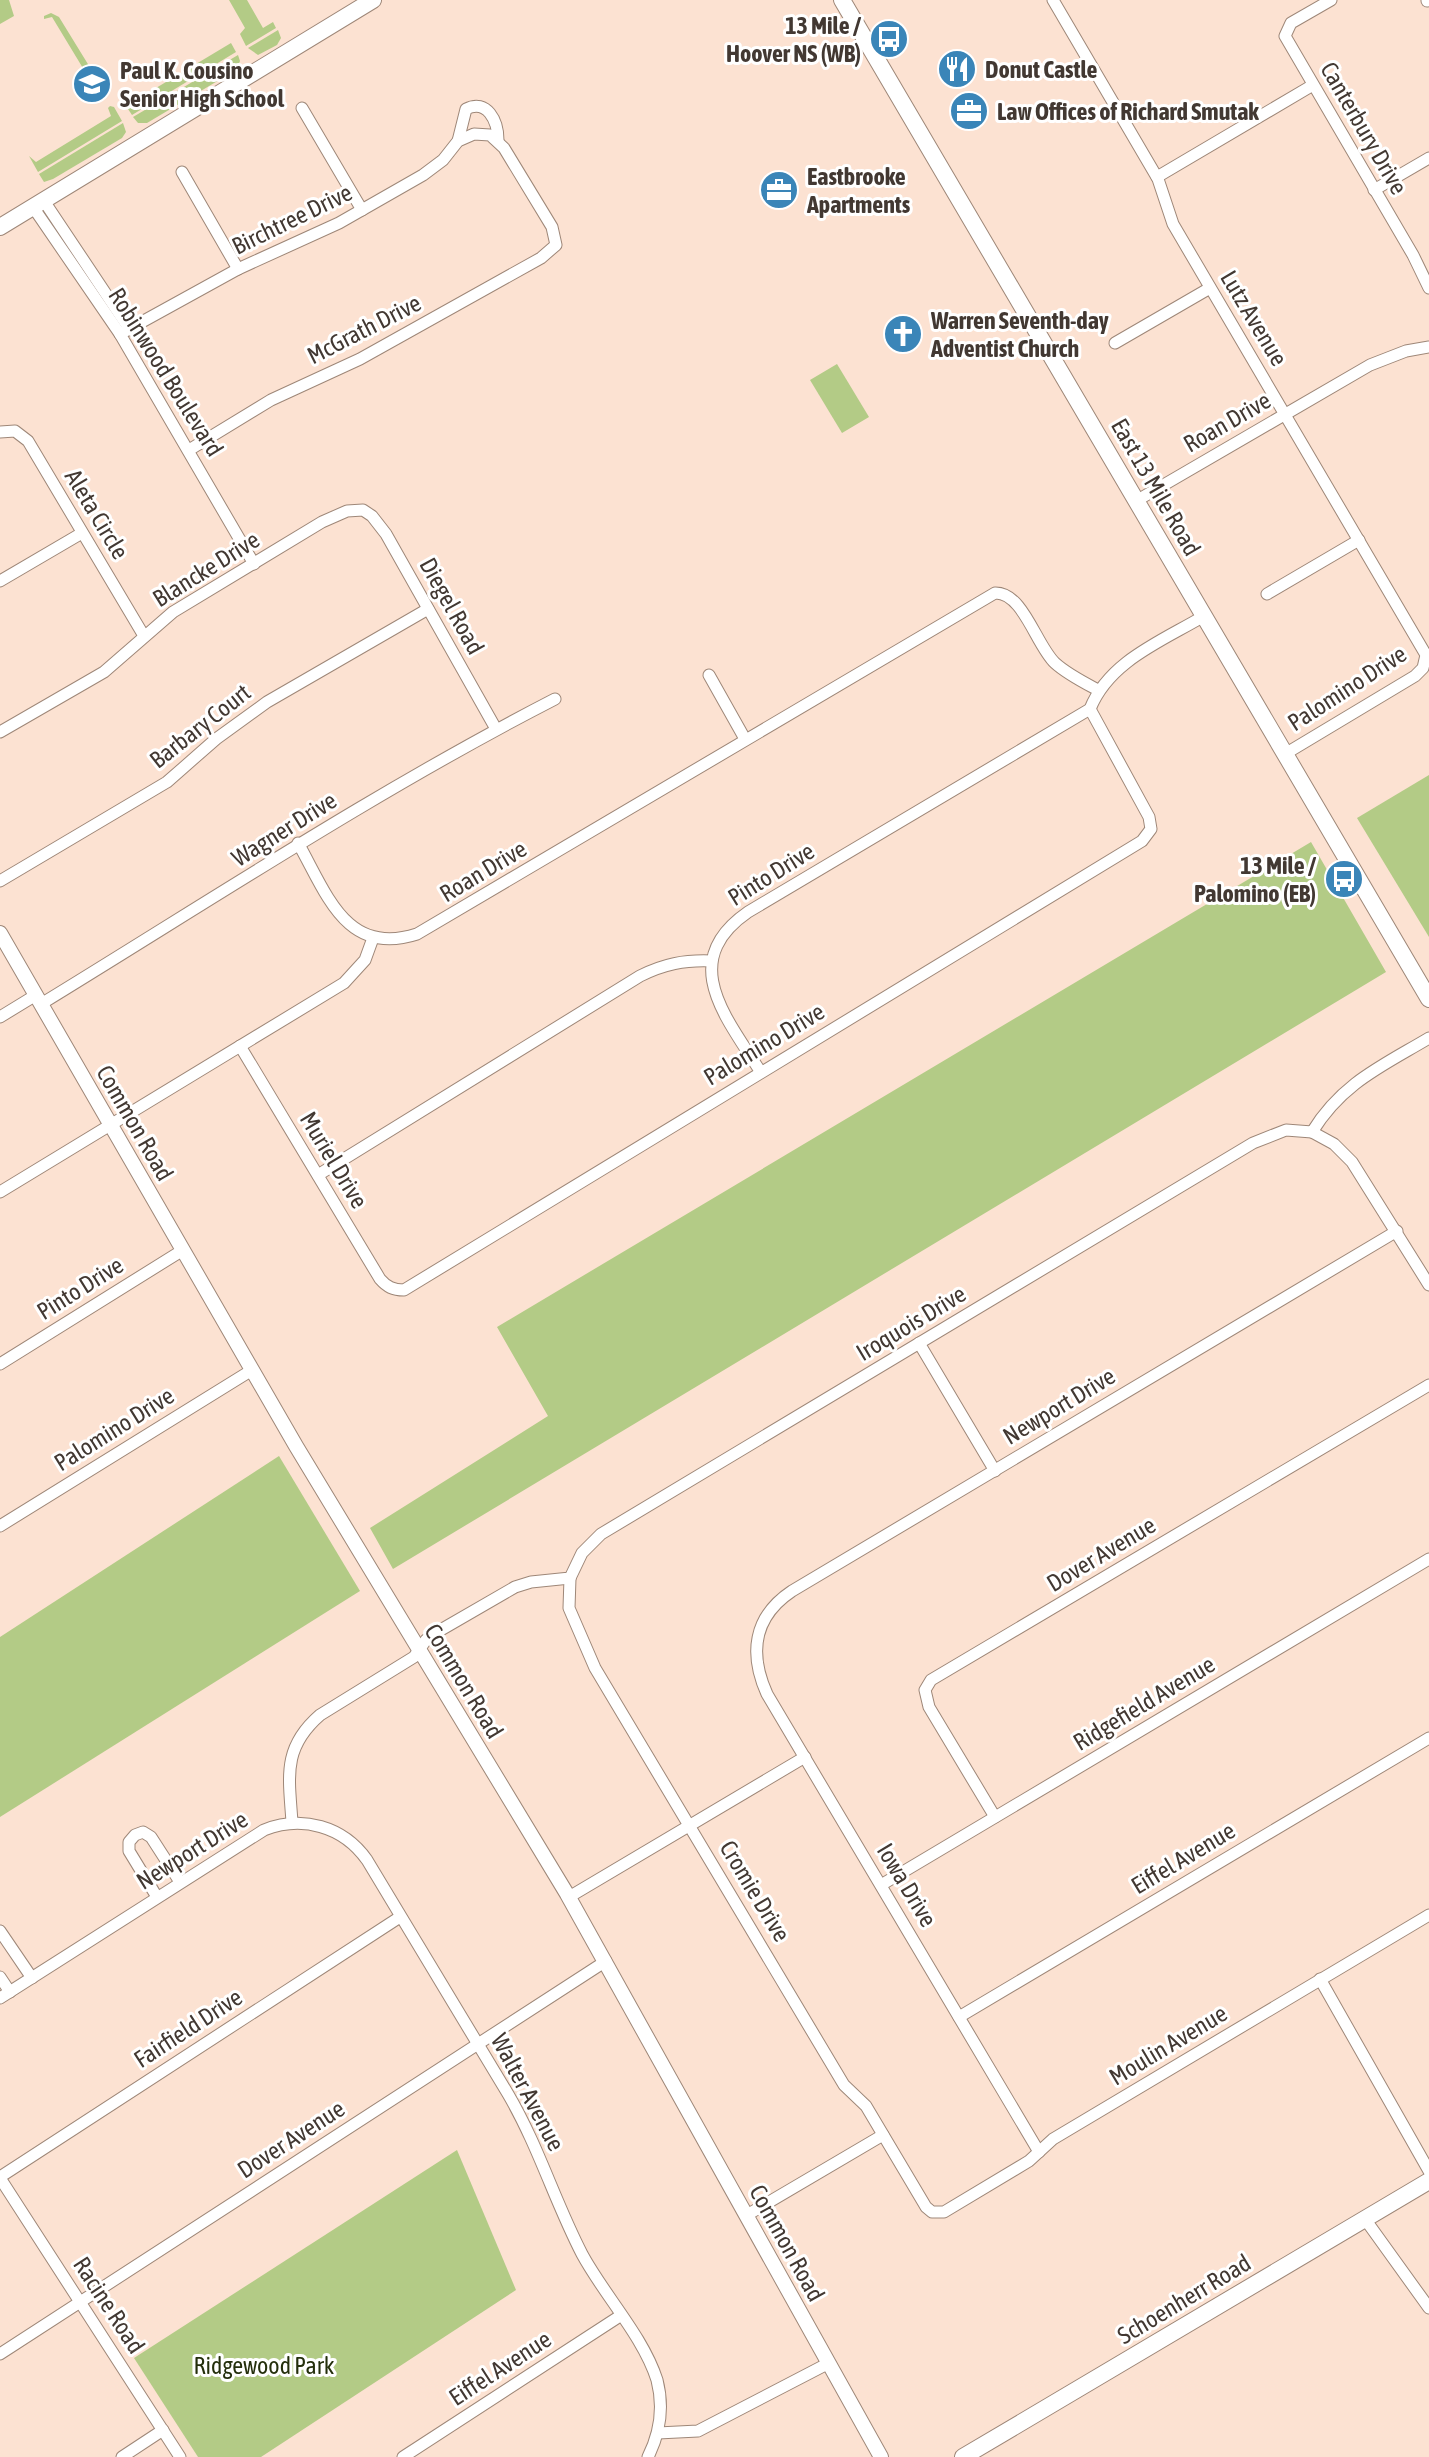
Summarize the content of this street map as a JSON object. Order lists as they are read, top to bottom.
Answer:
{
  "streets": {
    "main road": ["East 13 Mile Road", "Schoenherr Road"],
    "street": [
      "Canterbury Drive",
      "Birchtree Drive",
      "Lutz Avenue",
      "McGrath Drive",
      "Robinwood Boulevard",
      "Roan Drive",
      "Aleta Circle",
      "Blancke Drive",
      "Diegel Road",
      "Palomino Drive",
      "Barbary Court",
      "Wagner Drive",
      "Pinto Drive",
      "Common Road",
      "Muriel Drive",
      "Iroquois Drive",
      "Newport Drive",
      "Dover Avenue",
      "Ridgefield Avenue",
      "Eiffel Avenue",
      "Iowa Drive",
      "Cromie Drive",
      "Fairfield Drive",
      "Moulin Avenue",
      "Walter Avenue",
      "Racine Road"
    ]
  },
  "crossings": [
    ["Birchtree Drive", "McGrath Drive"],
    ["Birchtree Drive", "Robinwood Boulevard"],
    ["Lutz Avenue", "Roan Drive"],
    ["Lutz Avenue", "Palomino Drive"],
    ["McGrath Drive", "Robinwood Boulevard"],
    ["Robinwood Boulevard", "Blancke Drive"],
    ["Roan Drive", "East 13 Mile Road"],
    ["East 13 Mile Road", "Palomino Drive"],
    ["Aleta Circle", "Blancke Drive"],
    ["Blancke Drive", "Diegel Road"],
    ["Diegel Road", "Barbary Court"],
    ["Diegel Road", "Wagner Drive"],
    ["Palomino Drive", "Pinto Drive"],
    ["Palomino Drive", "Common Road"],
    ["Palomino Drive", "Muriel Drive"],
    ["Wagner Drive", "Common Road"],
    ["Pinto Drive", "Common Road"],
    ["Common Road", "Dover Avenue"],
    ["Iroquois Drive", "Cromie Drive"],
    ["Newport Drive", "Iowa Drive"],
    ["Newport Drive", "Walter Avenue"],
    ["Dover Avenue", "Ridgefield Avenue"],
    ["Dover Avenue", "Walter Avenue"],
    ["Dover Avenue", "Racine Road"],
    ["Ridgefield Avenue", "Iowa Drive"],
    ["Eiffel Avenue", "Iowa Drive"],
    ["Eiffel Avenue", "Walter Avenue"],
    ["Iowa Drive", "Moulin Avenue"],
    ["Cromie Drive", "Moulin Avenue"],
    ["Fairfield Drive", "Walter Avenue"],
    ["Fairfield Drive", "Racine Road"]
  ],
  "parks": ["Ridgewood Park"],
  "places": {
    "bus stop": ["13 Mile / Hoover NS (WB)", "13 Mile / Palomino (EB)"],
    "restaurant": ["Donut Castle"],
    "school or university": ["Paul K. Cousino Senior High School"],
    "office": ["Law Offices of Richard Smutak", "Eastbrooke Apartments"],
    "church": ["Warren Seventh-day Adventist Church"]
  }
}
